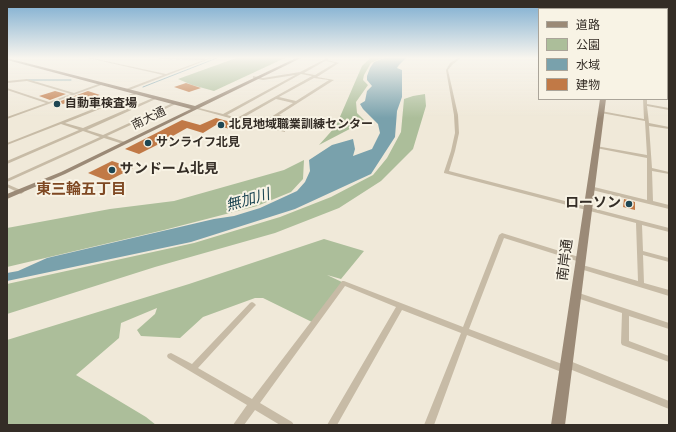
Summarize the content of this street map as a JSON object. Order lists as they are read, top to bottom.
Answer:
{
  "streets": {
    "street": ["南大通", "南岸通"]
  },
  "districts": ["東三輪五丁目"],
  "water": ["無加川"],
  "places": [
    "自動車検査場",
    "北見地域職業訓練センター",
    "サンライフ北見",
    "サンドーム北見",
    "ローソン"
  ],
  "legend": [
    "道路",
    "公園",
    "水域",
    "建物"
  ]
}
